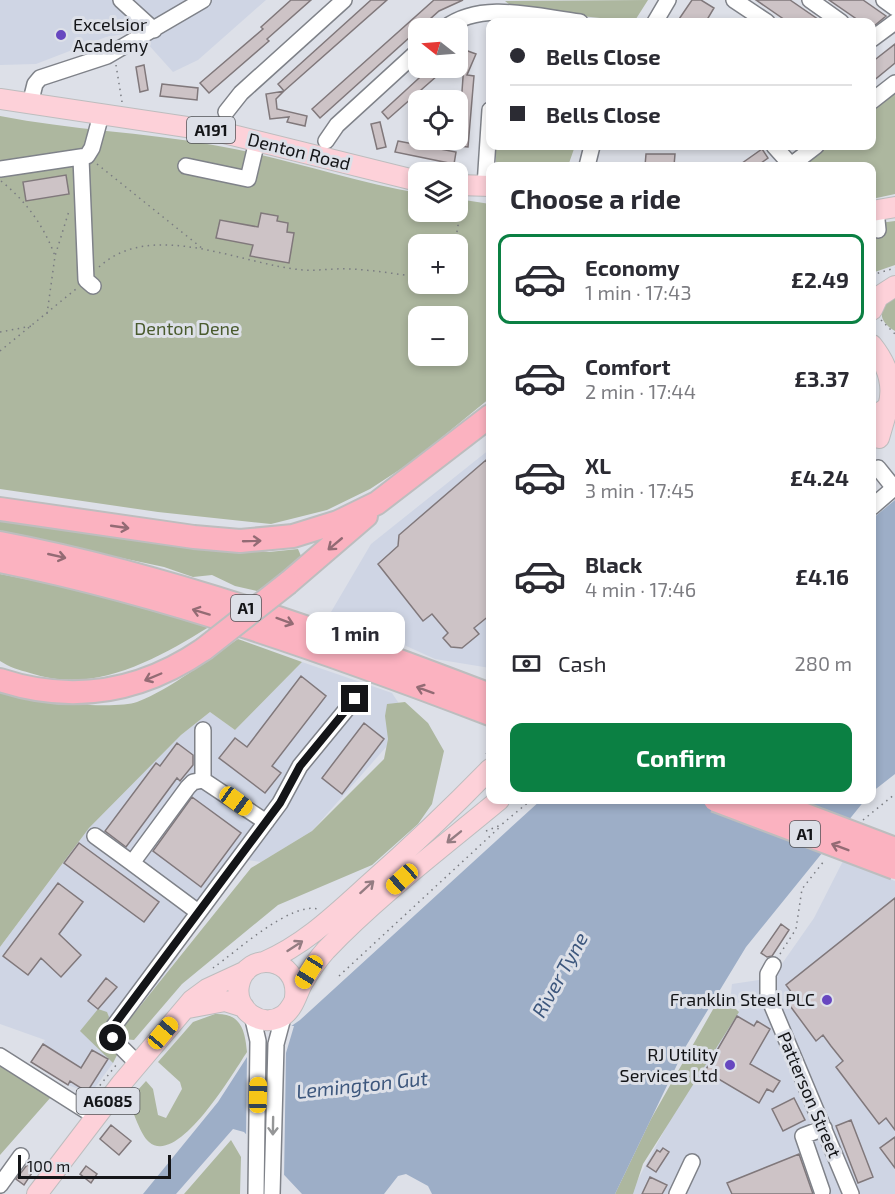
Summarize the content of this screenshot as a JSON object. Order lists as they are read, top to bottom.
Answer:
{
  "streets": {
    "highway": ["A1"],
    "main road": ["A191", "Denton Road", "A6085"],
    "street": ["Patterson Street"]
  },
  "water": ["River Tyne", "Lemington Gut"],
  "parks": ["Denton Dene"],
  "places": ["Excelsior Academy", "Franklin Steel PLC", "RJ Utility Services Ltd"],
  "scale_bar": "100 m",
  "north": "left",
  "page": {
    "map_buttons": ["+", "−"],
    "banner": ["Bells Close", "Bells Close"],
    "heading": "Choose a ride",
    "list": [
      {
        "name": "Economy",
        "note": "1 min · 17:43",
        "value": "£2.49"
      },
      {
        "name": "Comfort",
        "note": "2 min · 17:44",
        "value": "£3.37"
      },
      {
        "name": "XL",
        "note": "3 min · 17:45",
        "value": "£4.24"
      },
      {
        "name": "Black",
        "note": "4 min · 17:46",
        "value": "£4.16"
      }
    ],
    "bubble": "1 min",
    "pay": ["Cash", "280 m"],
    "buttons": "Confirm",
    "scale": "100 m"
  }
}
